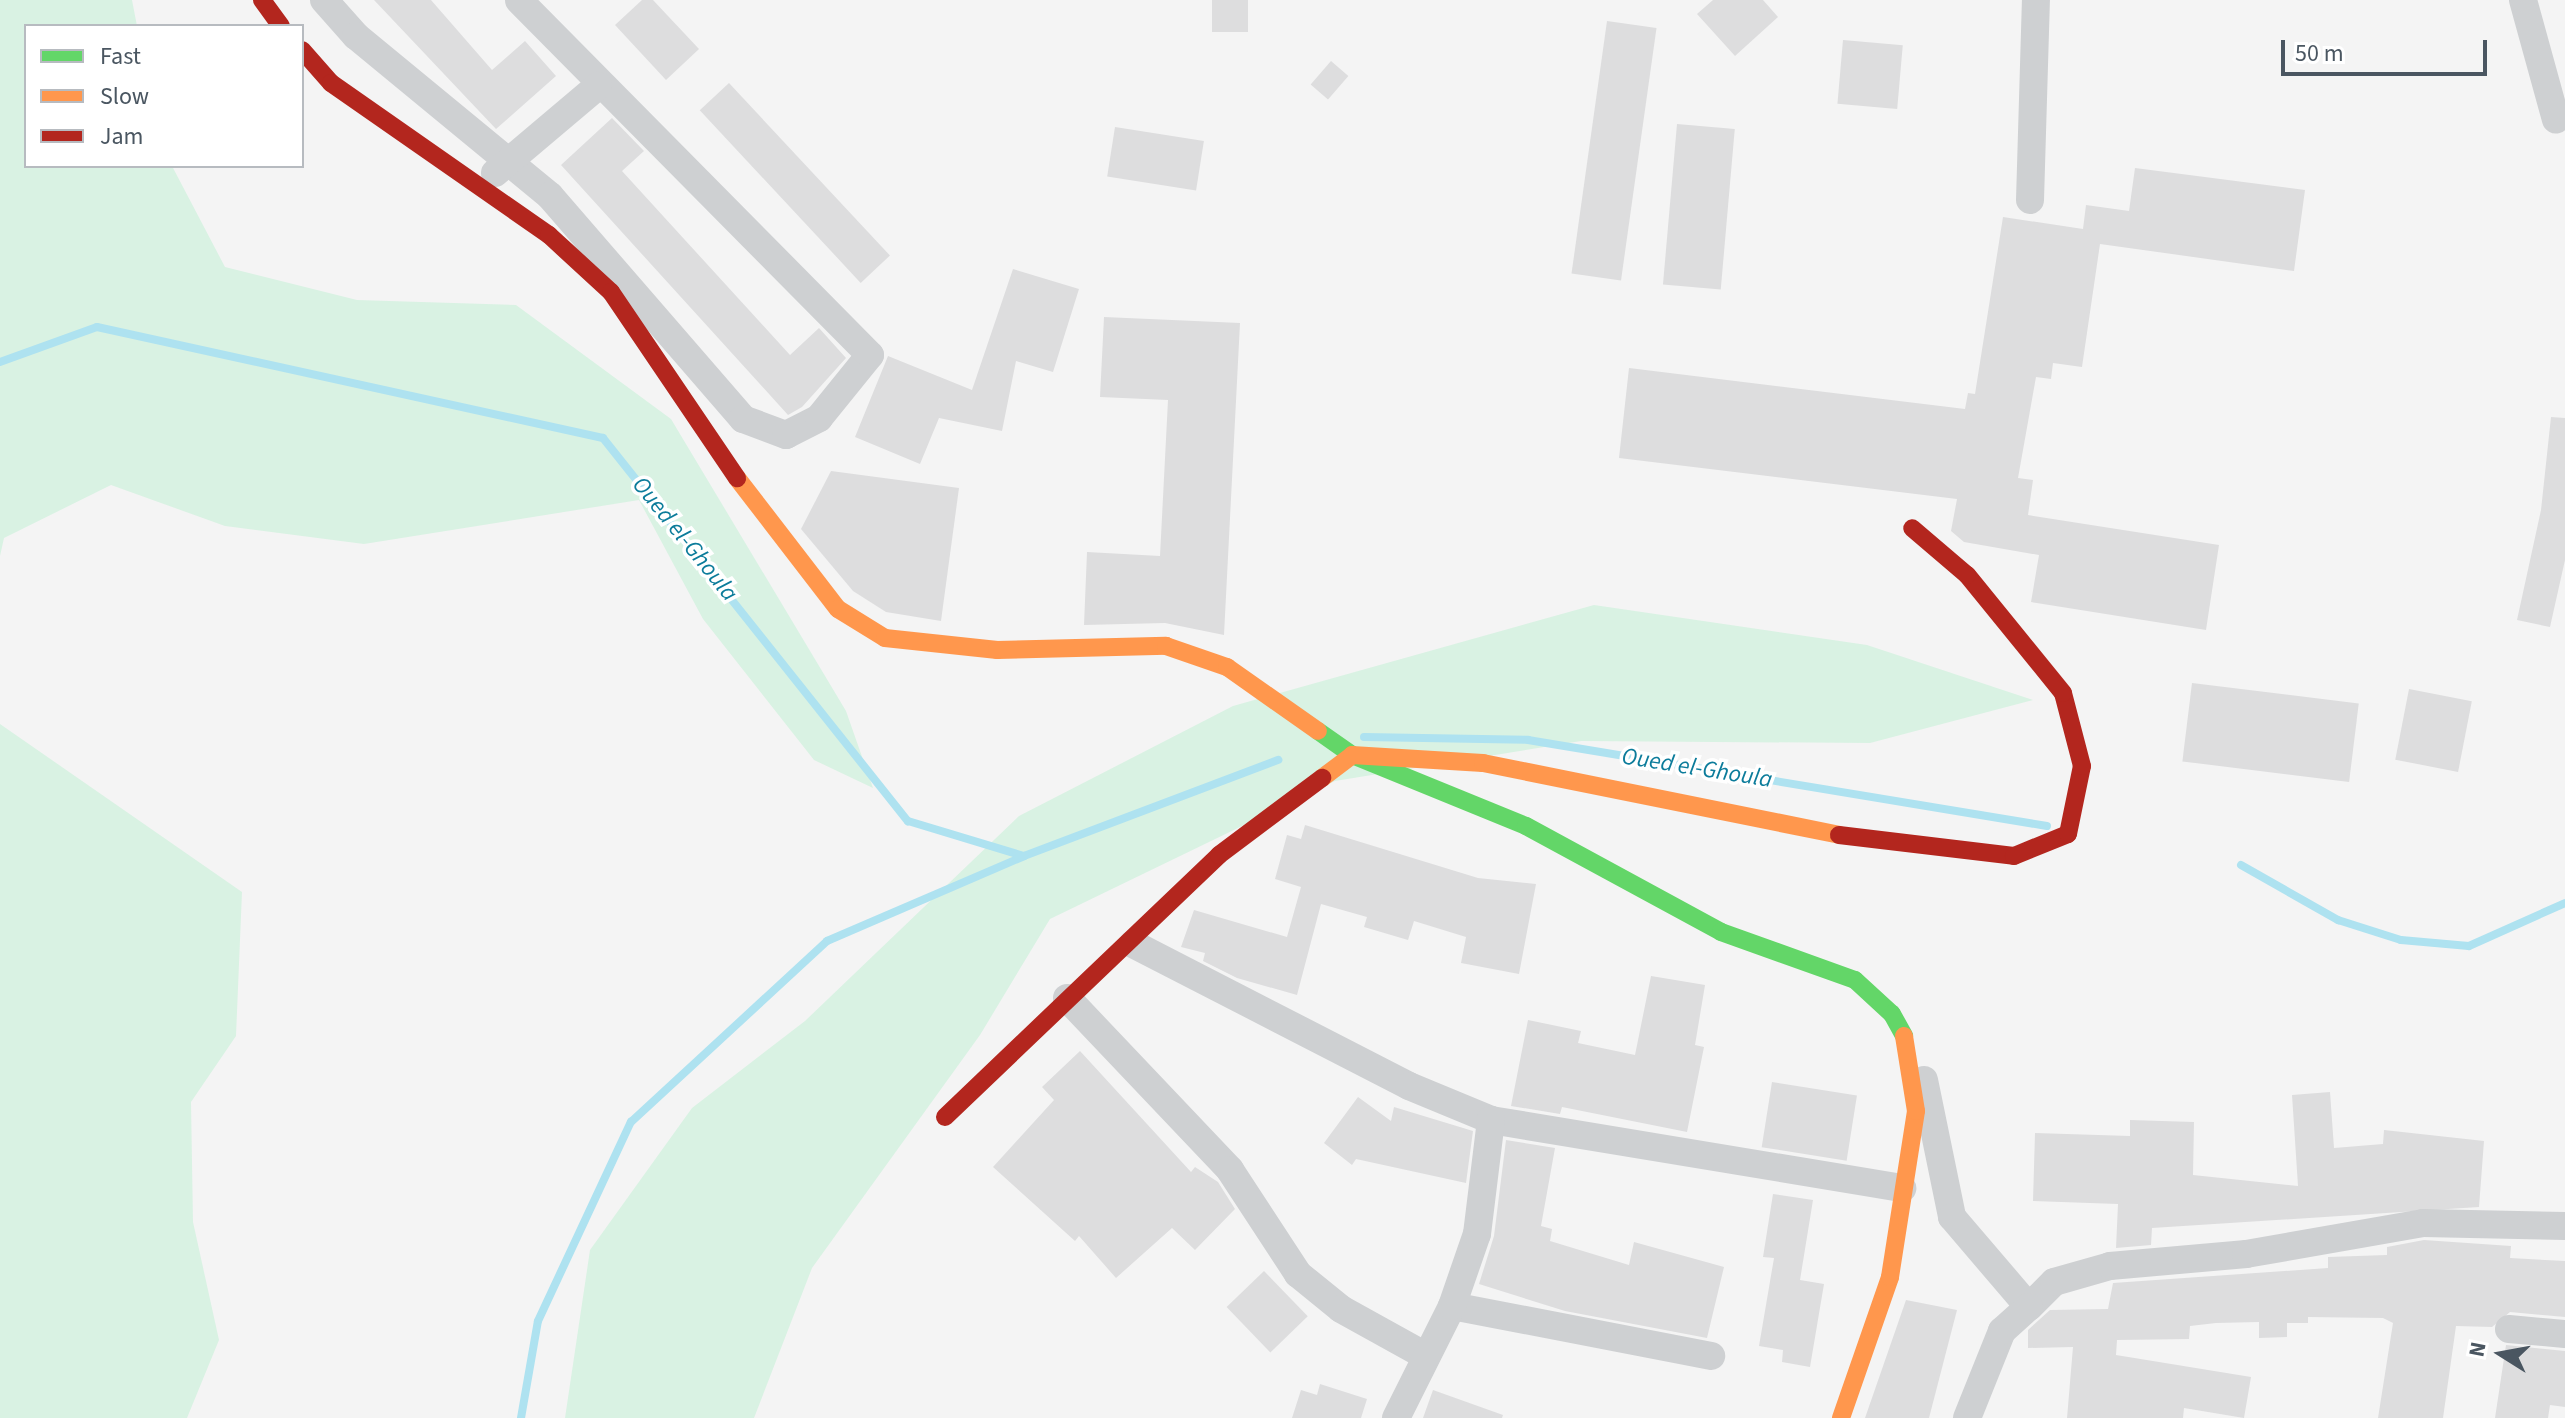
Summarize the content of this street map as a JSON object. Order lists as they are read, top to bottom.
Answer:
{
  "water": ["Oued el-Ghoula"],
  "legend": ["Fast", "Slow", "Jam"],
  "scale_bar": "50 m",
  "north": "left"
}
